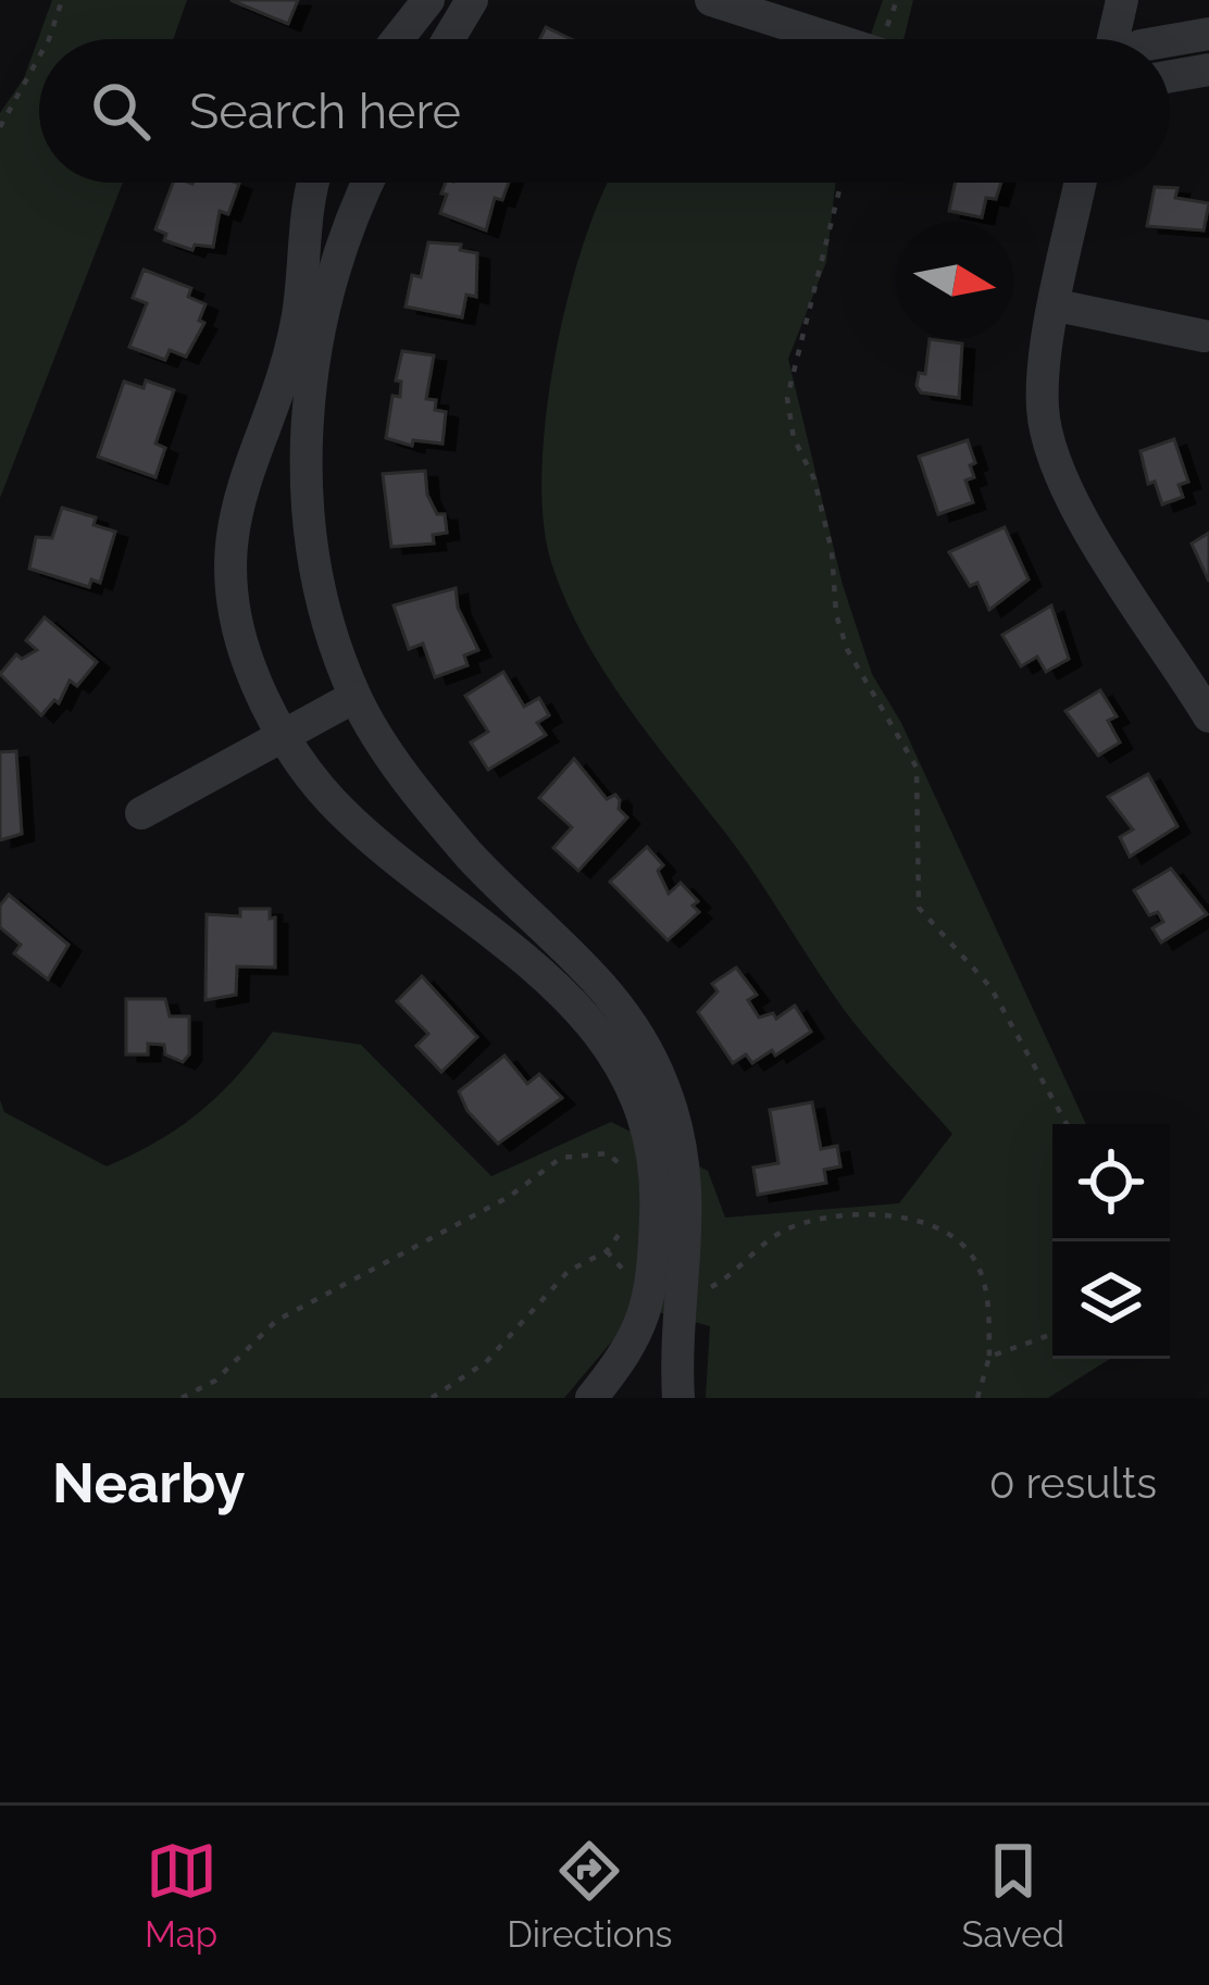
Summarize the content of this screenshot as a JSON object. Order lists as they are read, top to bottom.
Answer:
{
  "north": "right",
  "page": {
    "search": "Search here",
    "heading": ["Nearby", "0 results"],
    "nav": ["Map", "Directions", "Saved"]
  }
}
